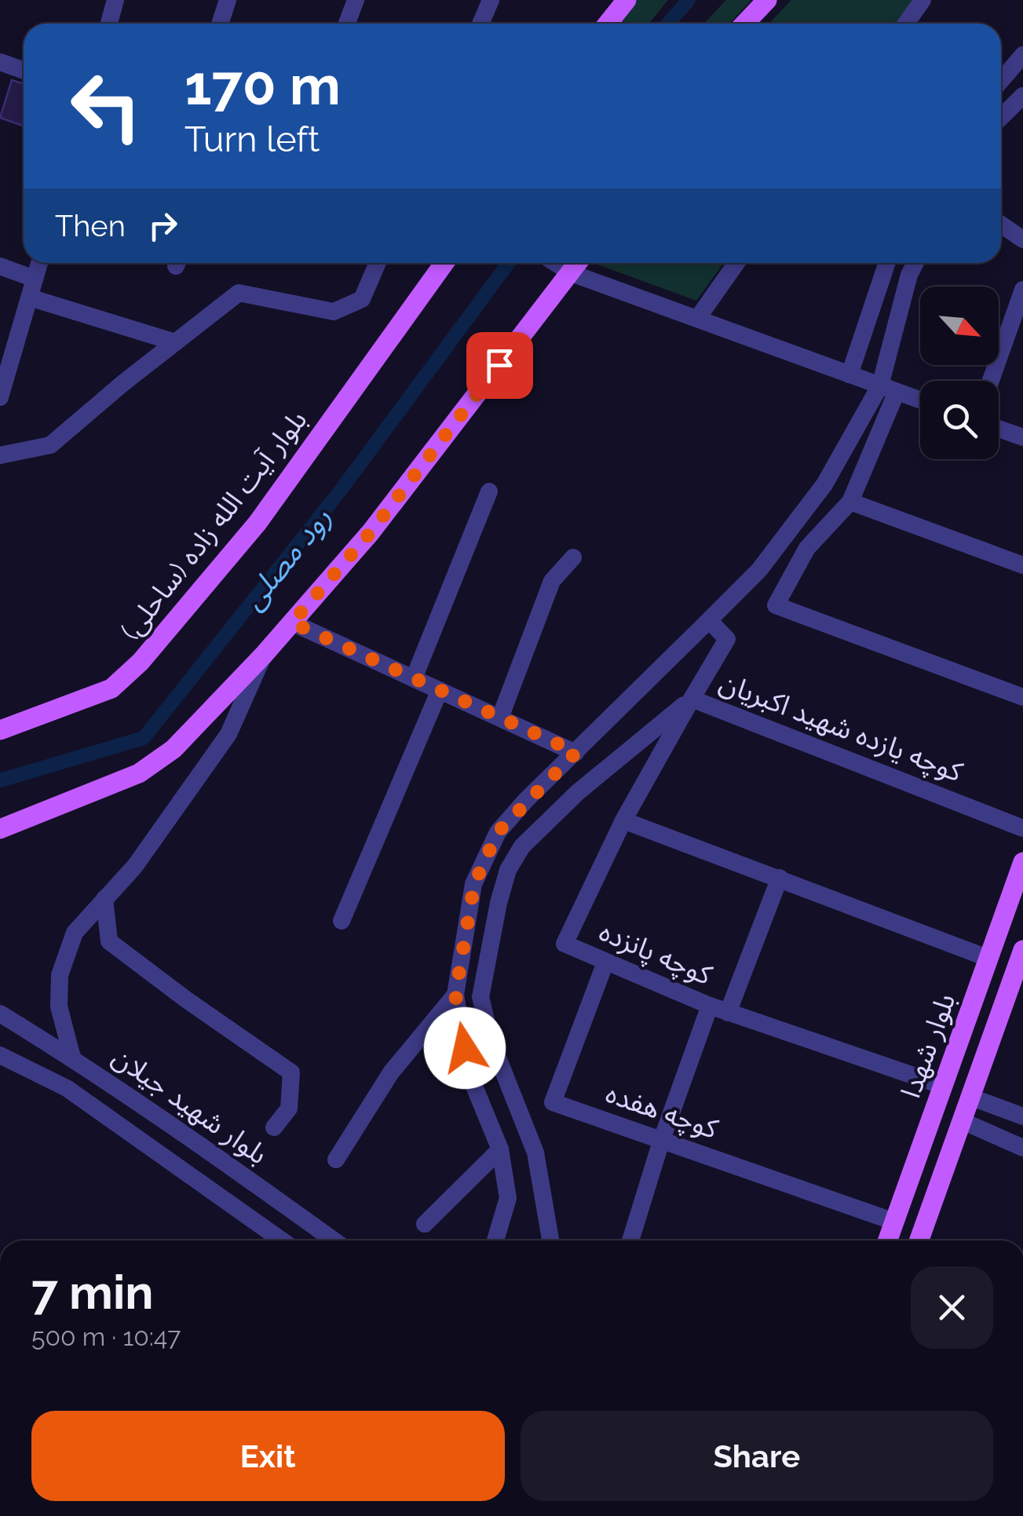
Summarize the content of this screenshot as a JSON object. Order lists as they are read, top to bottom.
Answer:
{
  "streets": {
    "main road": ["بلوار آیت الله زاده (ساحلی)", "بلوار شهدا"],
    "street": [
      "کوچه یازده شهید اکبریان",
      "کوچه پانزده",
      "بلوار شهید جیلان",
      "کوچه هفده"
    ]
  },
  "crossings": [
    ["کوچه یازده شهید اکبریان", "کوچه پانزده"],
    ["کوچه پانزده", "بلوار شهدا"],
    ["کوچه پانزده", "کوچه هفده"],
    ["بلوار شهدا", "کوچه هفده"]
  ],
  "water": ["رود مصلی"],
  "north": "bottom right",
  "page": {
    "turn": ["170 m", "Turn left"],
    "then": "Then",
    "heading": ["7 min", "500 m · 10:47"],
    "buttons": ["Exit", "Share"]
  }
}
